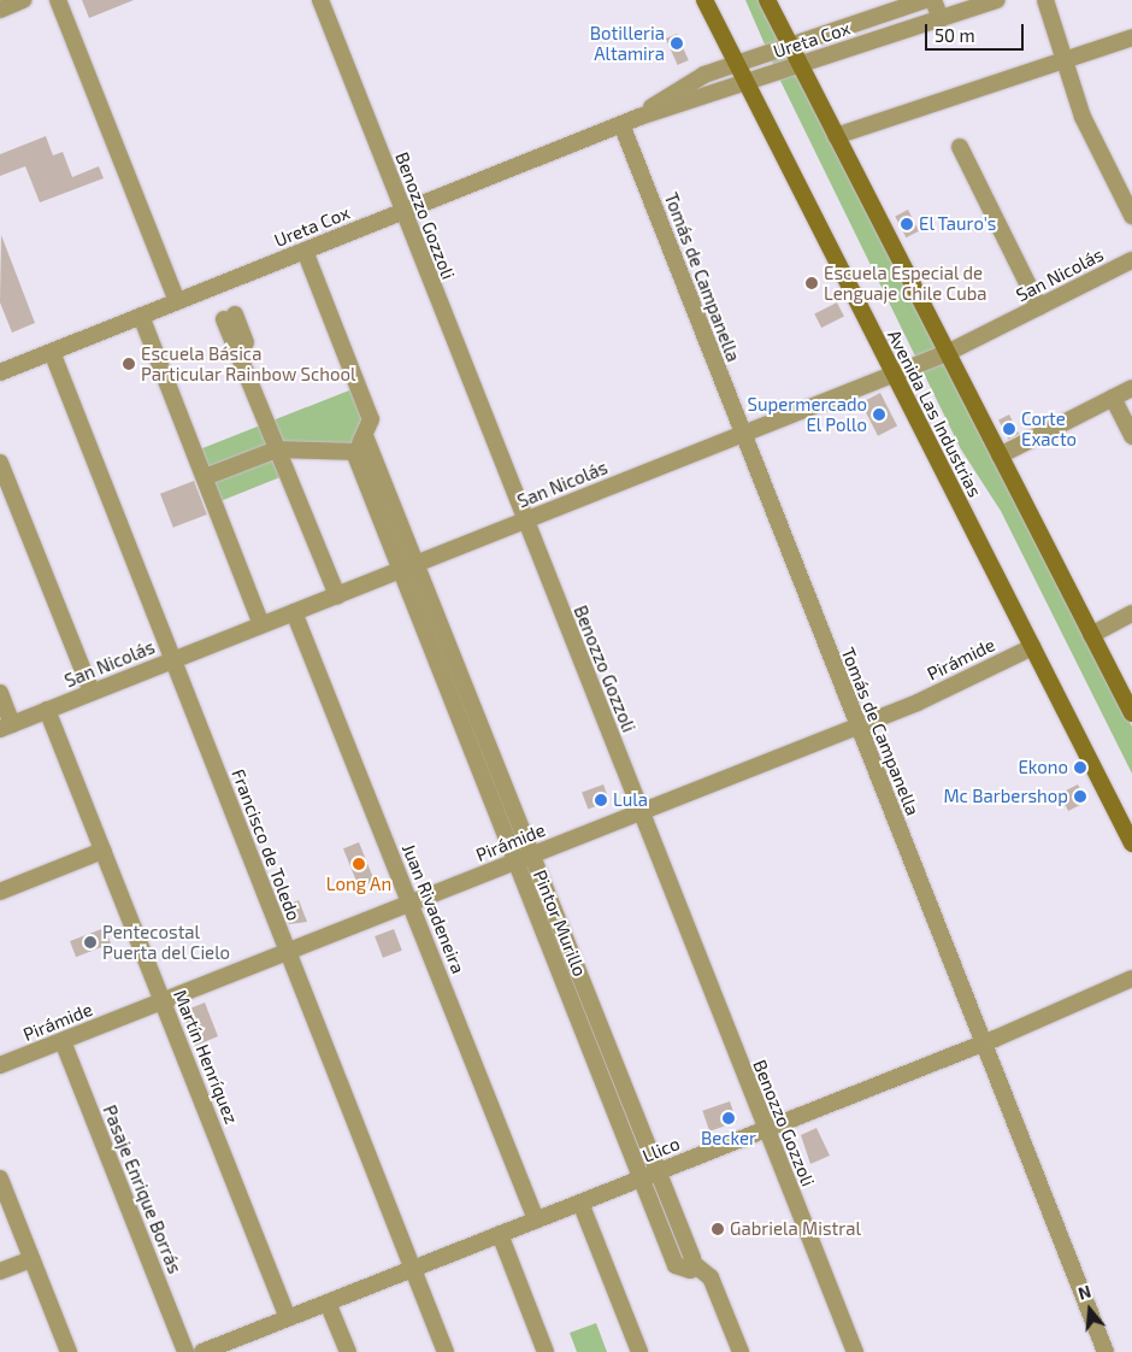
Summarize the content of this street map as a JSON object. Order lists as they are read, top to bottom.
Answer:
{
  "streets": {
    "main road": ["Avenida Las Industrias"],
    "street": [
      "Ureta Cox",
      "Benozzo Gozzoli",
      "San Nicolás",
      "Tomás de Campanella",
      "Pirámide",
      "Francisco de Toledo",
      "Juan Rivadeneira",
      "Pintor Murillo",
      "Martín Henríquez",
      "Llico",
      "Pasaje Enrique Borrás"
    ]
  },
  "crossings": [
    ["Ureta Cox", "Benozzo Gozzoli"],
    ["Ureta Cox", "Tomás de Campanella"],
    ["Ureta Cox", "Avenida Las Industrias"],
    ["Ureta Cox", "Francisco de Toledo"],
    ["Ureta Cox", "Pintor Murillo"],
    ["Benozzo Gozzoli", "San Nicolás"],
    ["Benozzo Gozzoli", "Pirámide"],
    ["Benozzo Gozzoli", "Llico"],
    ["San Nicolás", "Tomás de Campanella"],
    ["San Nicolás", "Avenida Las Industrias"],
    ["San Nicolás", "Francisco de Toledo"],
    ["San Nicolás", "Juan Rivadeneira"],
    ["San Nicolás", "Pintor Murillo"],
    ["San Nicolás", "Martín Henríquez"],
    ["Tomás de Campanella", "Pirámide"],
    ["Tomás de Campanella", "Llico"],
    ["Avenida Las Industrias", "Pirámide"],
    ["Pirámide", "Francisco de Toledo"],
    ["Pirámide", "Juan Rivadeneira"],
    ["Pirámide", "Pintor Murillo"],
    ["Pirámide", "Martín Henríquez"],
    ["Pirámide", "Pasaje Enrique Borrás"],
    ["Francisco de Toledo", "Llico"],
    ["Juan Rivadeneira", "Llico"],
    ["Pintor Murillo", "Llico"],
    ["Martín Henríquez", "Llico"]
  ],
  "places": [
    "Botilleria Altamira",
    "El Tauro's",
    "Escuela Especial de Lenguaje Chile Cuba",
    "Escuela Básica Particular Rainbow School",
    "Supermercado El Pollo",
    "Corte Exacto",
    "Ekono",
    "Mc Barbershop",
    "Lula",
    "Long An",
    "Pentecostal Puerta del Cielo",
    "Becker",
    "Gabriela Mistral"
  ],
  "scale_bar": "50 m",
  "north": "top"
}
